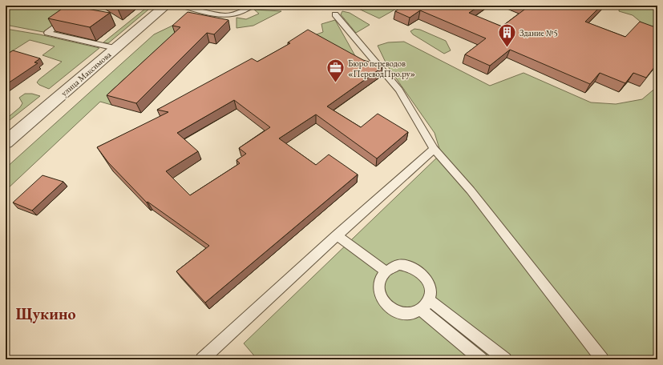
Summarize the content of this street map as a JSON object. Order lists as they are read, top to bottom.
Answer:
{
  "streets": {
    "street": ["улица Максимова"]
  },
  "districts": ["Щукино"],
  "places": {
    "building": ["Здание №5"],
    "office": ["Бюро переводов «ПереводПро.ру»"]
  }
}
